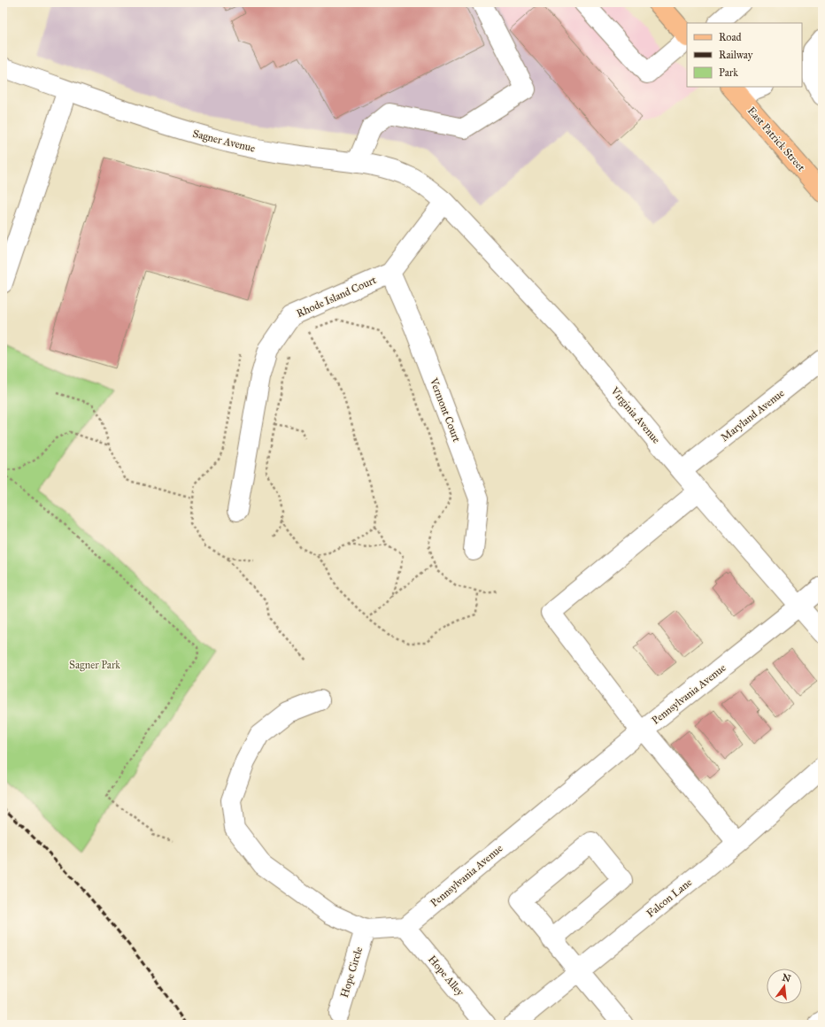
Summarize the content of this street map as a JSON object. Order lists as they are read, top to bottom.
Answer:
{
  "streets": {
    "main road": ["East Patrick Street"],
    "street": [
      "Sagner Avenue",
      "Rhode Island Court",
      "Vermont Court",
      "Virginia Avenue",
      "Maryland Avenue",
      "Pennsylvania Avenue",
      "Falcon Lane",
      "Hope Circle",
      "Hope Alley"
    ]
  },
  "crossings": [
    ["Sagner Avenue", "Rhode Island Court"],
    ["Sagner Avenue", "Virginia Avenue"],
    ["Rhode Island Court", "Vermont Court"],
    ["Rhode Island Court", "Virginia Avenue"],
    ["Virginia Avenue", "Maryland Avenue"],
    ["Virginia Avenue", "Pennsylvania Avenue"],
    ["Pennsylvania Avenue", "Hope Alley"]
  ],
  "parks": ["Sagner Park"],
  "legend": ["Road", "Railway", "Park"],
  "north": "top"
}
